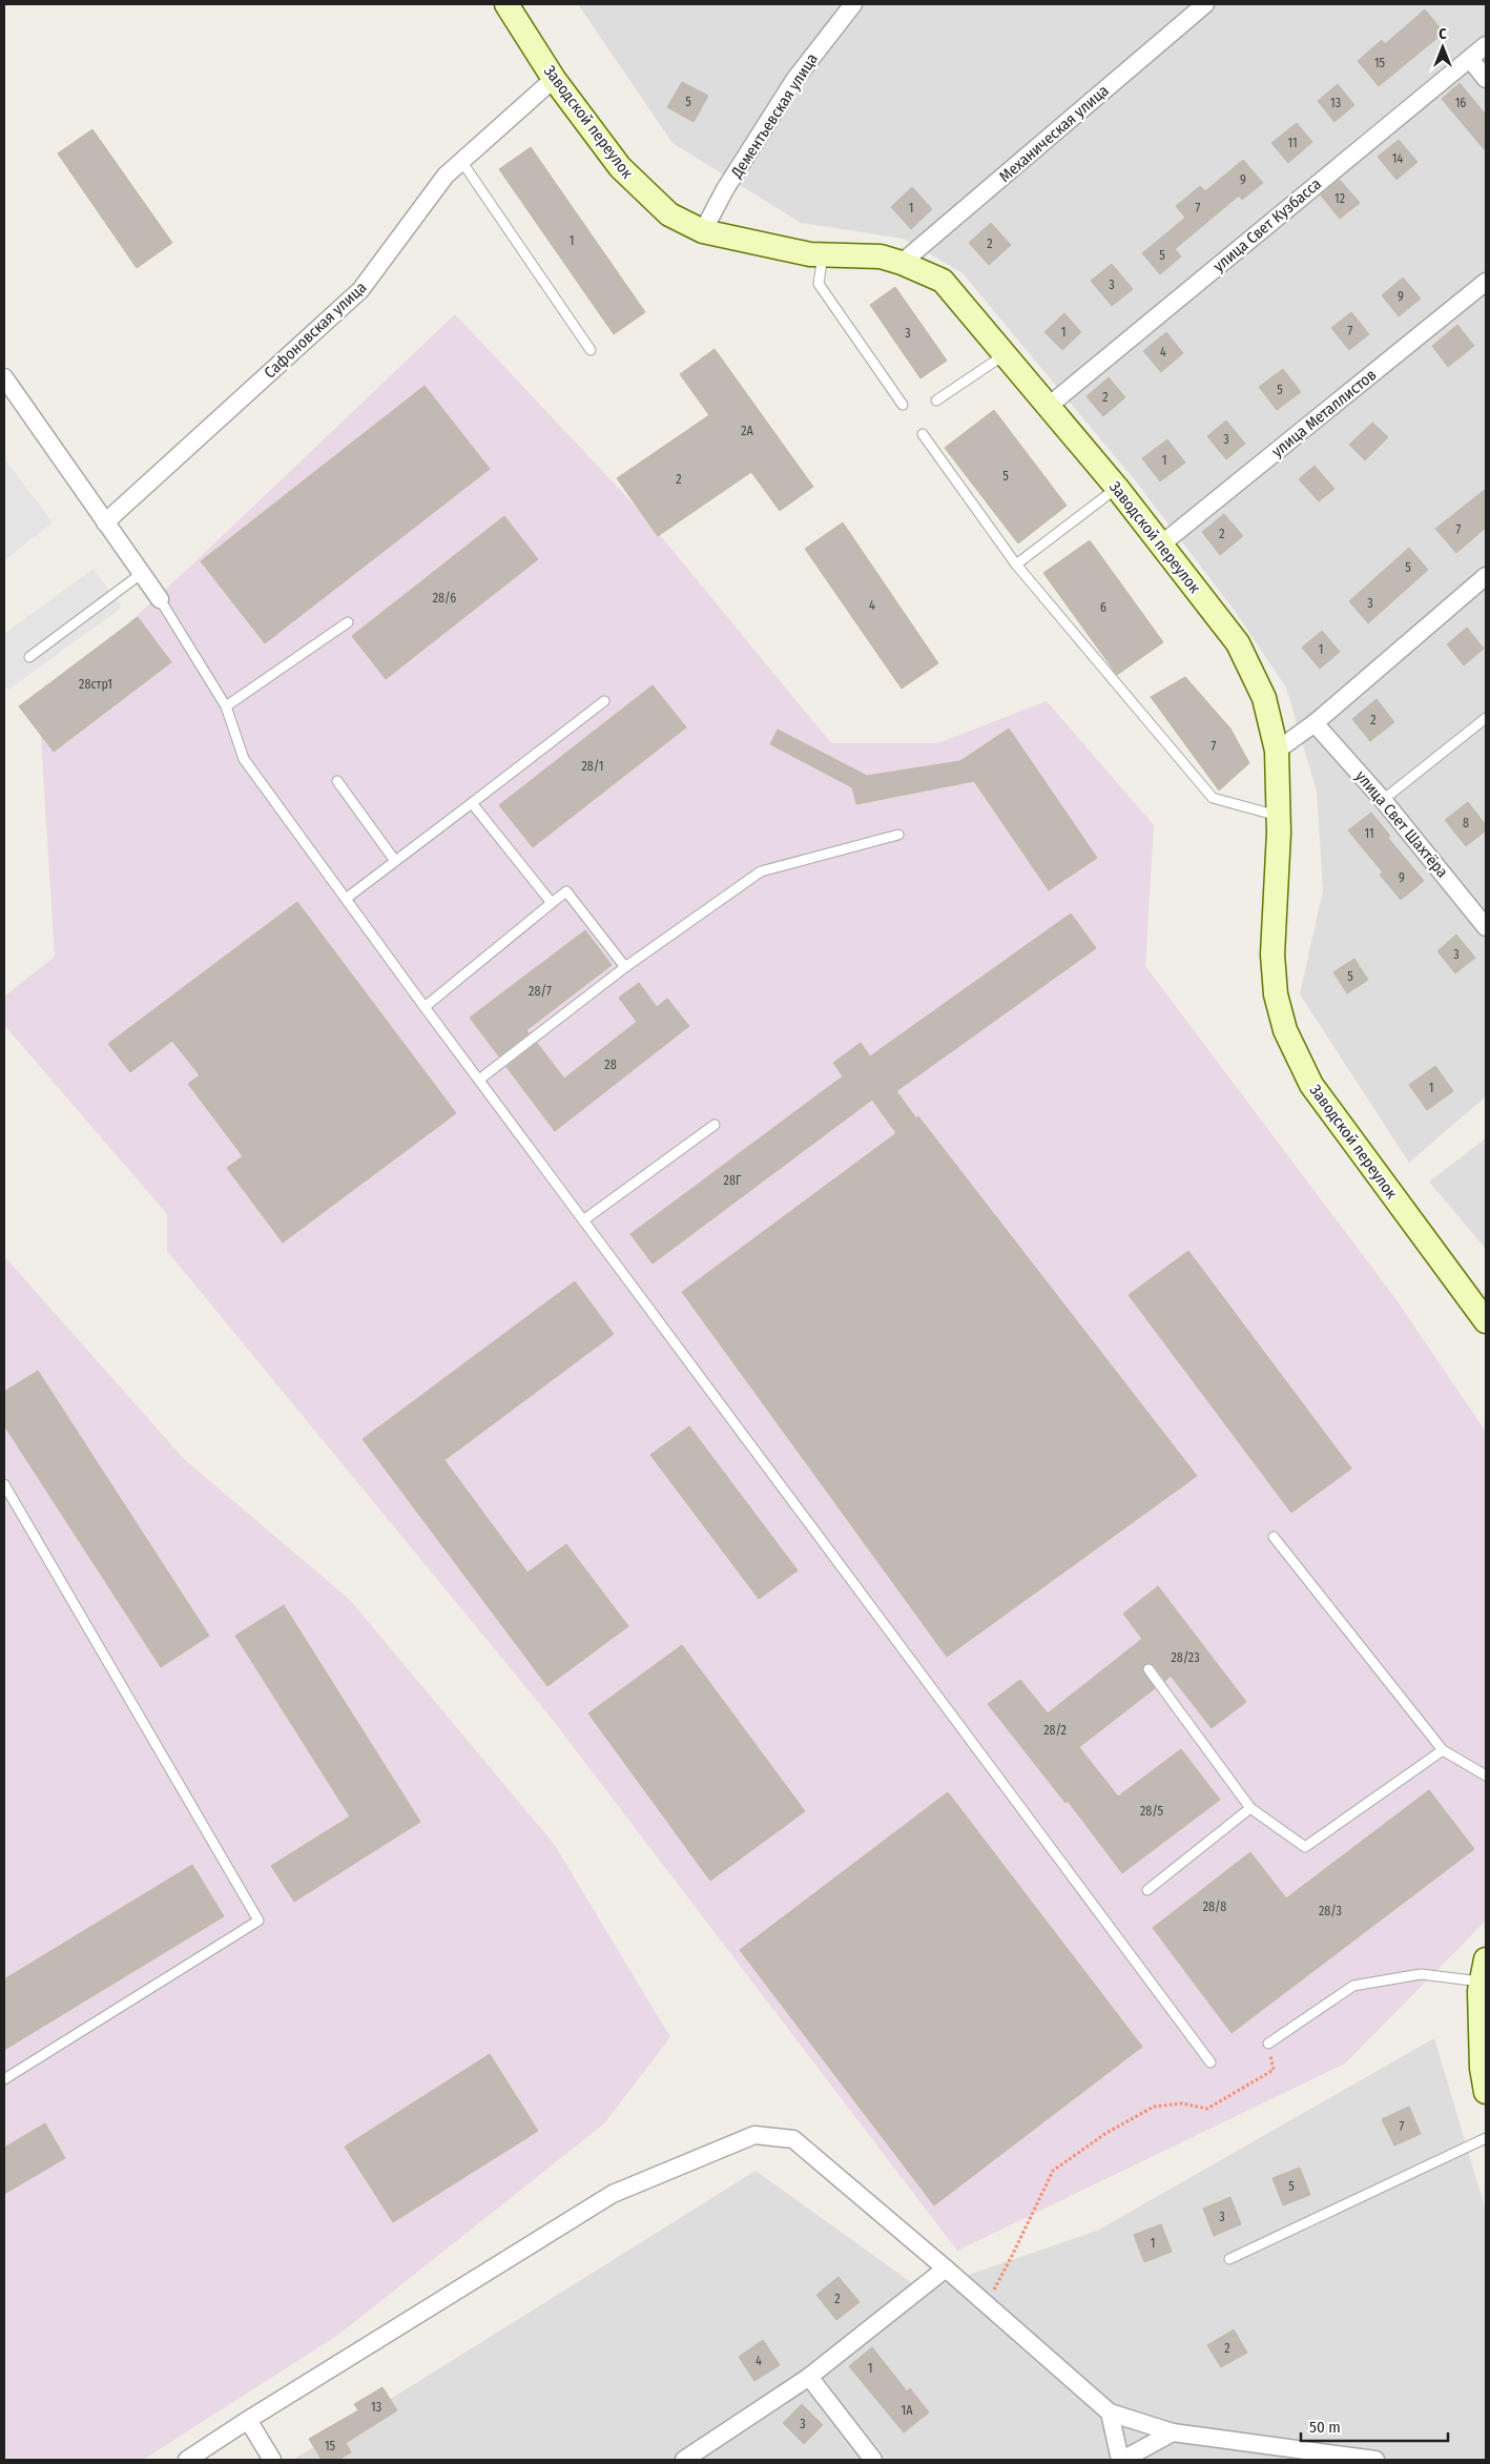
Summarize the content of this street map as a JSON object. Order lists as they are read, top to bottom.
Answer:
{
  "streets": {
    "main road": ["Заводской переулок"],
    "street": [
      "Дементьевская улица",
      "Механическая улица",
      "улица Свет Кузбасса",
      "Сафоновская улица",
      "улица Металлистов",
      "улица Свет Шахтёра"
    ]
  },
  "crossings": [
    ["Дементьевская улица", "Заводской переулок"],
    ["Заводской переулок", "Механическая улица"],
    ["Заводской переулок", "улица Свет Кузбасса"],
    ["Заводской переулок", "Сафоновская улица"],
    ["Заводской переулок", "улица Металлистов"]
  ],
  "house_numbers": [
    "15",
    "5",
    "13",
    "16",
    "11",
    "14",
    "9",
    "12",
    "1",
    "7",
    "1",
    "2",
    "5",
    "3",
    "9",
    "7",
    "1",
    "3",
    "4",
    "5",
    "2",
    "2А",
    "3",
    "1",
    "5",
    "2",
    "7",
    "2",
    "5",
    "28/6",
    "3",
    "4",
    "6",
    "1",
    "28стр1",
    "2",
    "7",
    "28/1",
    "8",
    "11",
    "9",
    "3",
    "5",
    "28/7",
    "28",
    "1",
    "28Г",
    "28/23",
    "28/2",
    "28/5",
    "28/8",
    "28/3",
    "7",
    "5",
    "3",
    "1",
    "2",
    "2",
    "4",
    "1",
    "13",
    "1А",
    "3",
    "15"
  ],
  "scale_bar": "50 m",
  "north": "top"
}
